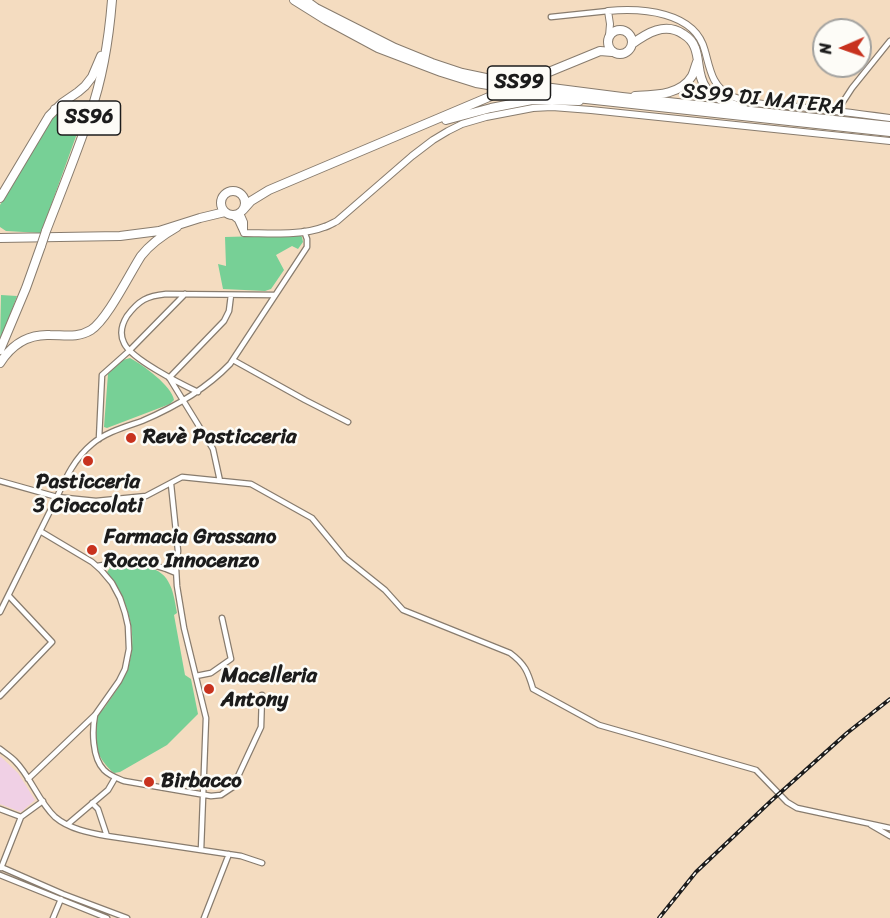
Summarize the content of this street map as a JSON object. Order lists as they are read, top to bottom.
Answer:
{
  "streets": {
    "main road": ["SS99", "SS99 DI MATERA", "SS96"]
  },
  "crossings": [
    ["SS99", "SS99 DI MATERA"]
  ],
  "places": [
    "Revè Pasticceria",
    "Pasticceria 3 Cioccolati",
    "Farmacia Grassano Rocco Innocenzo",
    "Macelleria Antony",
    "Birbacco"
  ],
  "north": "left"
}
